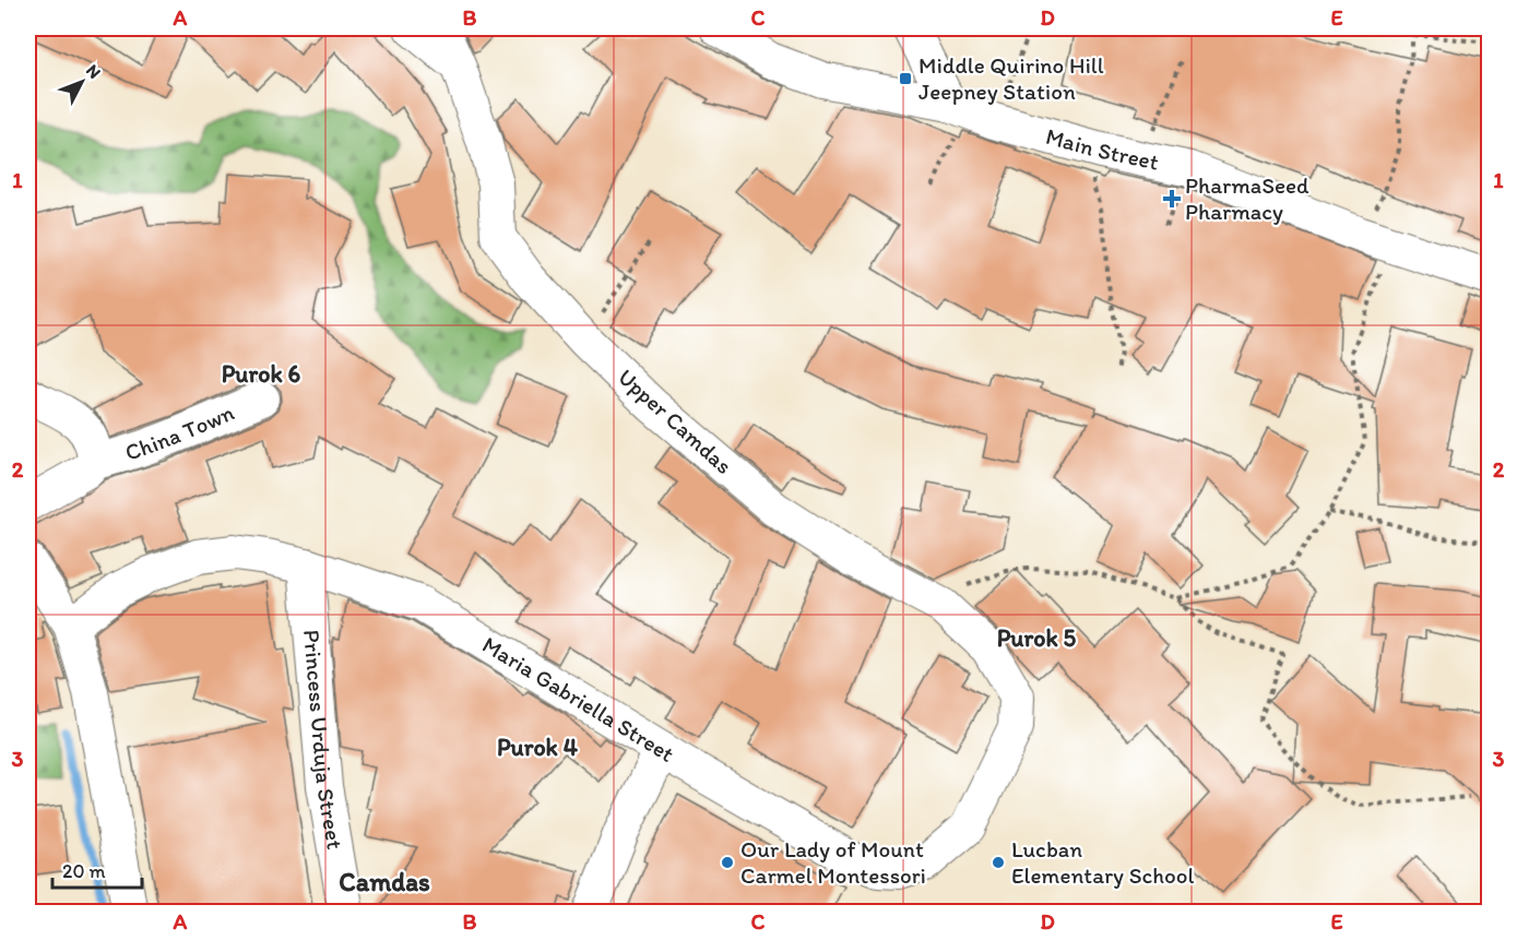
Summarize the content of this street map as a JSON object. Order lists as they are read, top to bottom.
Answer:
{
  "streets": {
    "street": [
      "Main Street",
      "Upper Camdas",
      "China Town",
      "Maria Gabriella Street",
      "Princess Urduja Street"
    ]
  },
  "crossings": [
    ["Upper Camdas", "Maria Gabriella Street"],
    ["Maria Gabriella Street", "Princess Urduja Street"]
  ],
  "districts": [
    "Purok 6",
    "Purok 5",
    "Purok 4",
    "Camdas"
  ],
  "places": {
    "transit": ["Middle Quirino Hill Jeepney Station"],
    "health": ["PharmaSeed Pharmacy"],
    "other": ["Our Lady of Mount Carmel Montessori", "Lucban Elementary School"]
  },
  "scale_bar": "20 m",
  "north": "top right",
  "grid": {
    "columns": [
      "A",
      "B",
      "C",
      "D",
      "E"
    ],
    "rows": ["1", "2", "3"]
  }
}
